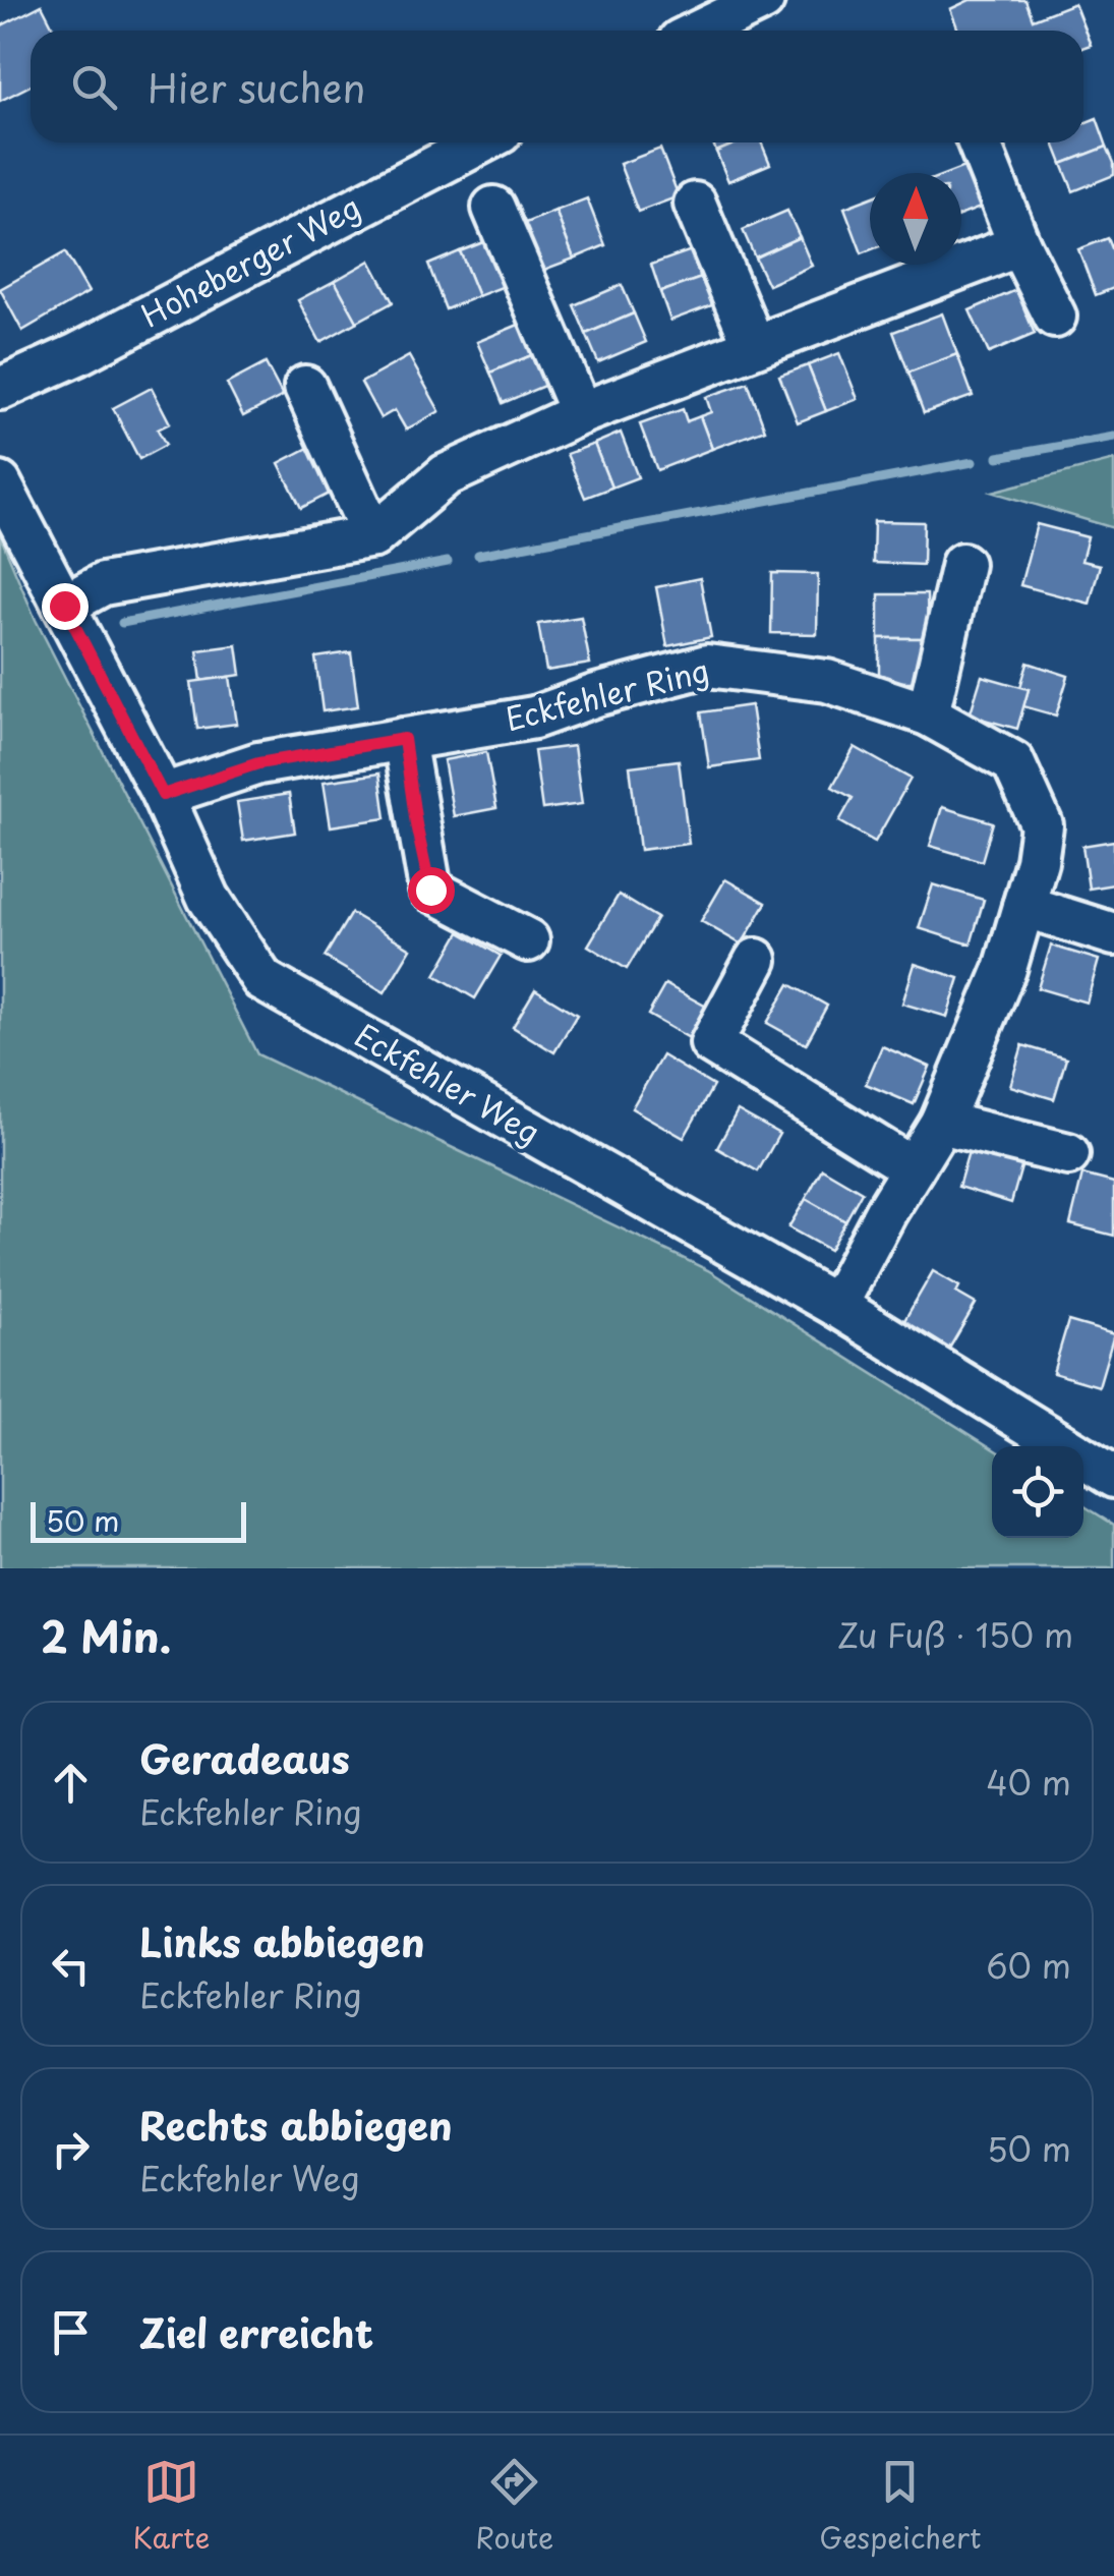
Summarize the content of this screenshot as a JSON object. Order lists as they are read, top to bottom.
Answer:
{
  "streets": {
    "street": ["Hoheberger Weg", "Eckfehler Ring", "Eckfehler Weg"]
  },
  "crossings": [
    ["Eckfehler Ring", "Eckfehler Weg"]
  ],
  "scale_bar": "50 m",
  "north": "top",
  "page": {
    "search": "Hier suchen",
    "scale": "50 m",
    "heading": ["2 Min.", "Zu Fuß · 150 m"],
    "list": [
      ["Geradeaus", "Eckfehler Ring", "40 m"],
      ["Links abbiegen", "Eckfehler Ring", "60 m"],
      ["Rechts abbiegen", "Eckfehler Weg", "50 m"],
      "Ziel erreicht"
    ],
    "nav": ["Karte", "Route", "Gespeichert"]
  }
}
